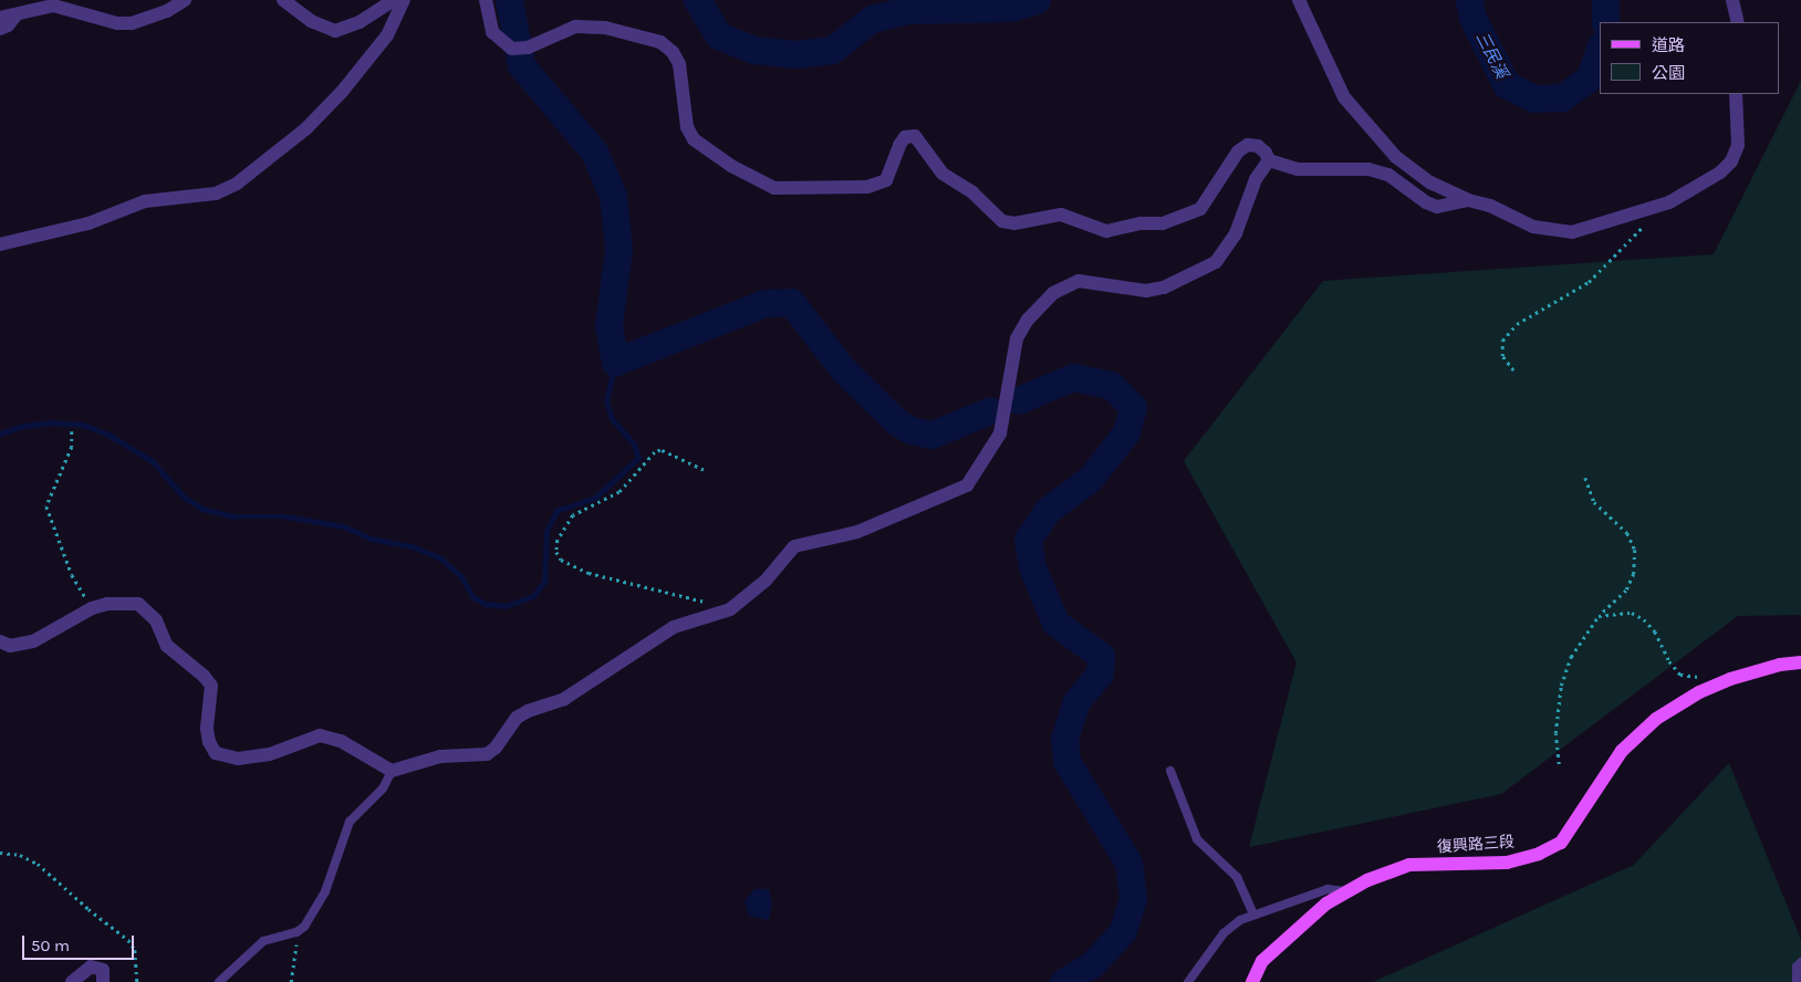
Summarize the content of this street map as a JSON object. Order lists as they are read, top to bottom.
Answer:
{
  "streets": {
    "main road": ["復興路三段"]
  },
  "water": ["三民溪"],
  "legend": ["道路", "公園"],
  "scale_bar": "50 m"
}
